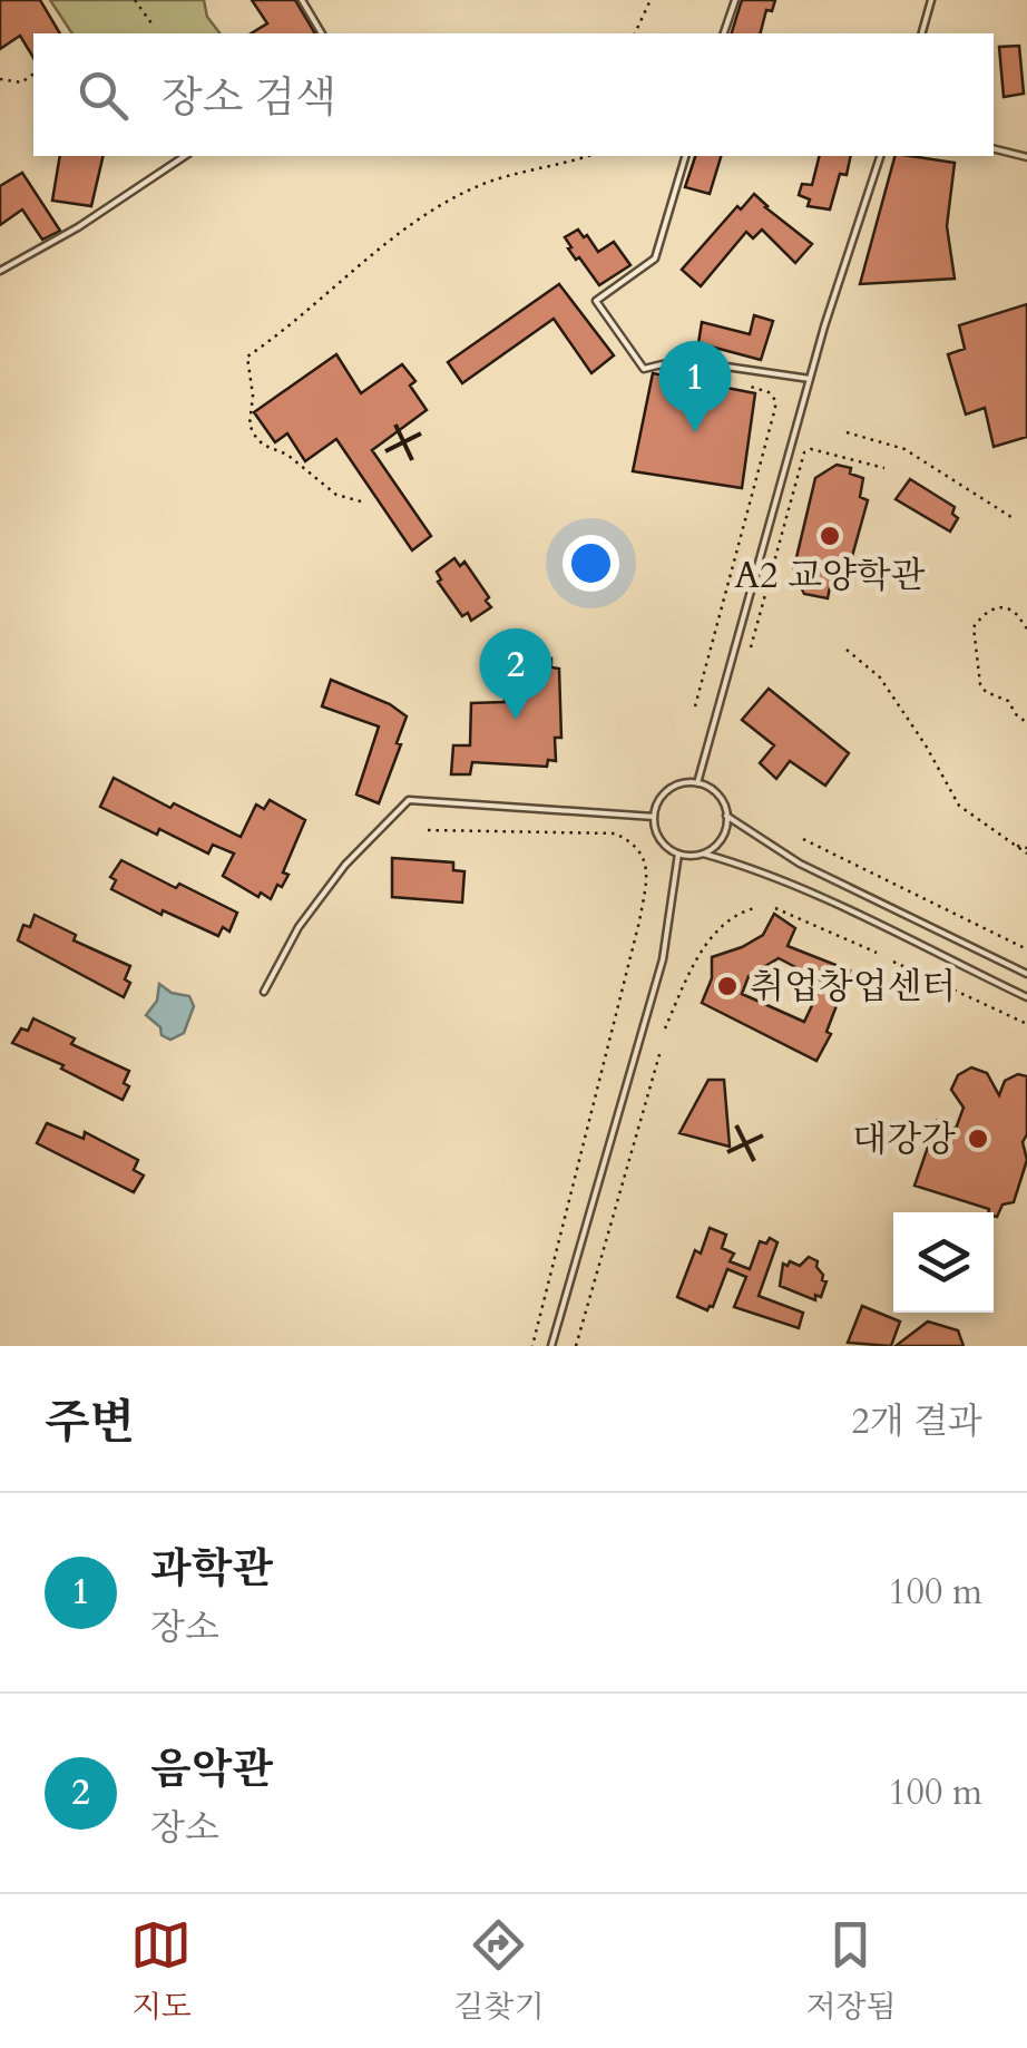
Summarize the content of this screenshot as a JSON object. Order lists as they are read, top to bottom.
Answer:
{
  "places": ["A2 교양학관", "취업창업센터", "대강강"],
  "page": {
    "search": "장소 검색",
    "pins": ["1", "2"],
    "heading": ["주변", "2개 결과"],
    "list": [
      {
        "mark": "1",
        "name": "과학관",
        "note": "장소",
        "value": "100 m"
      },
      {
        "mark": "2",
        "name": "음악관",
        "note": "장소",
        "value": "100 m"
      }
    ],
    "nav": ["지도", "길찾기", "저장됨"]
  }
}
